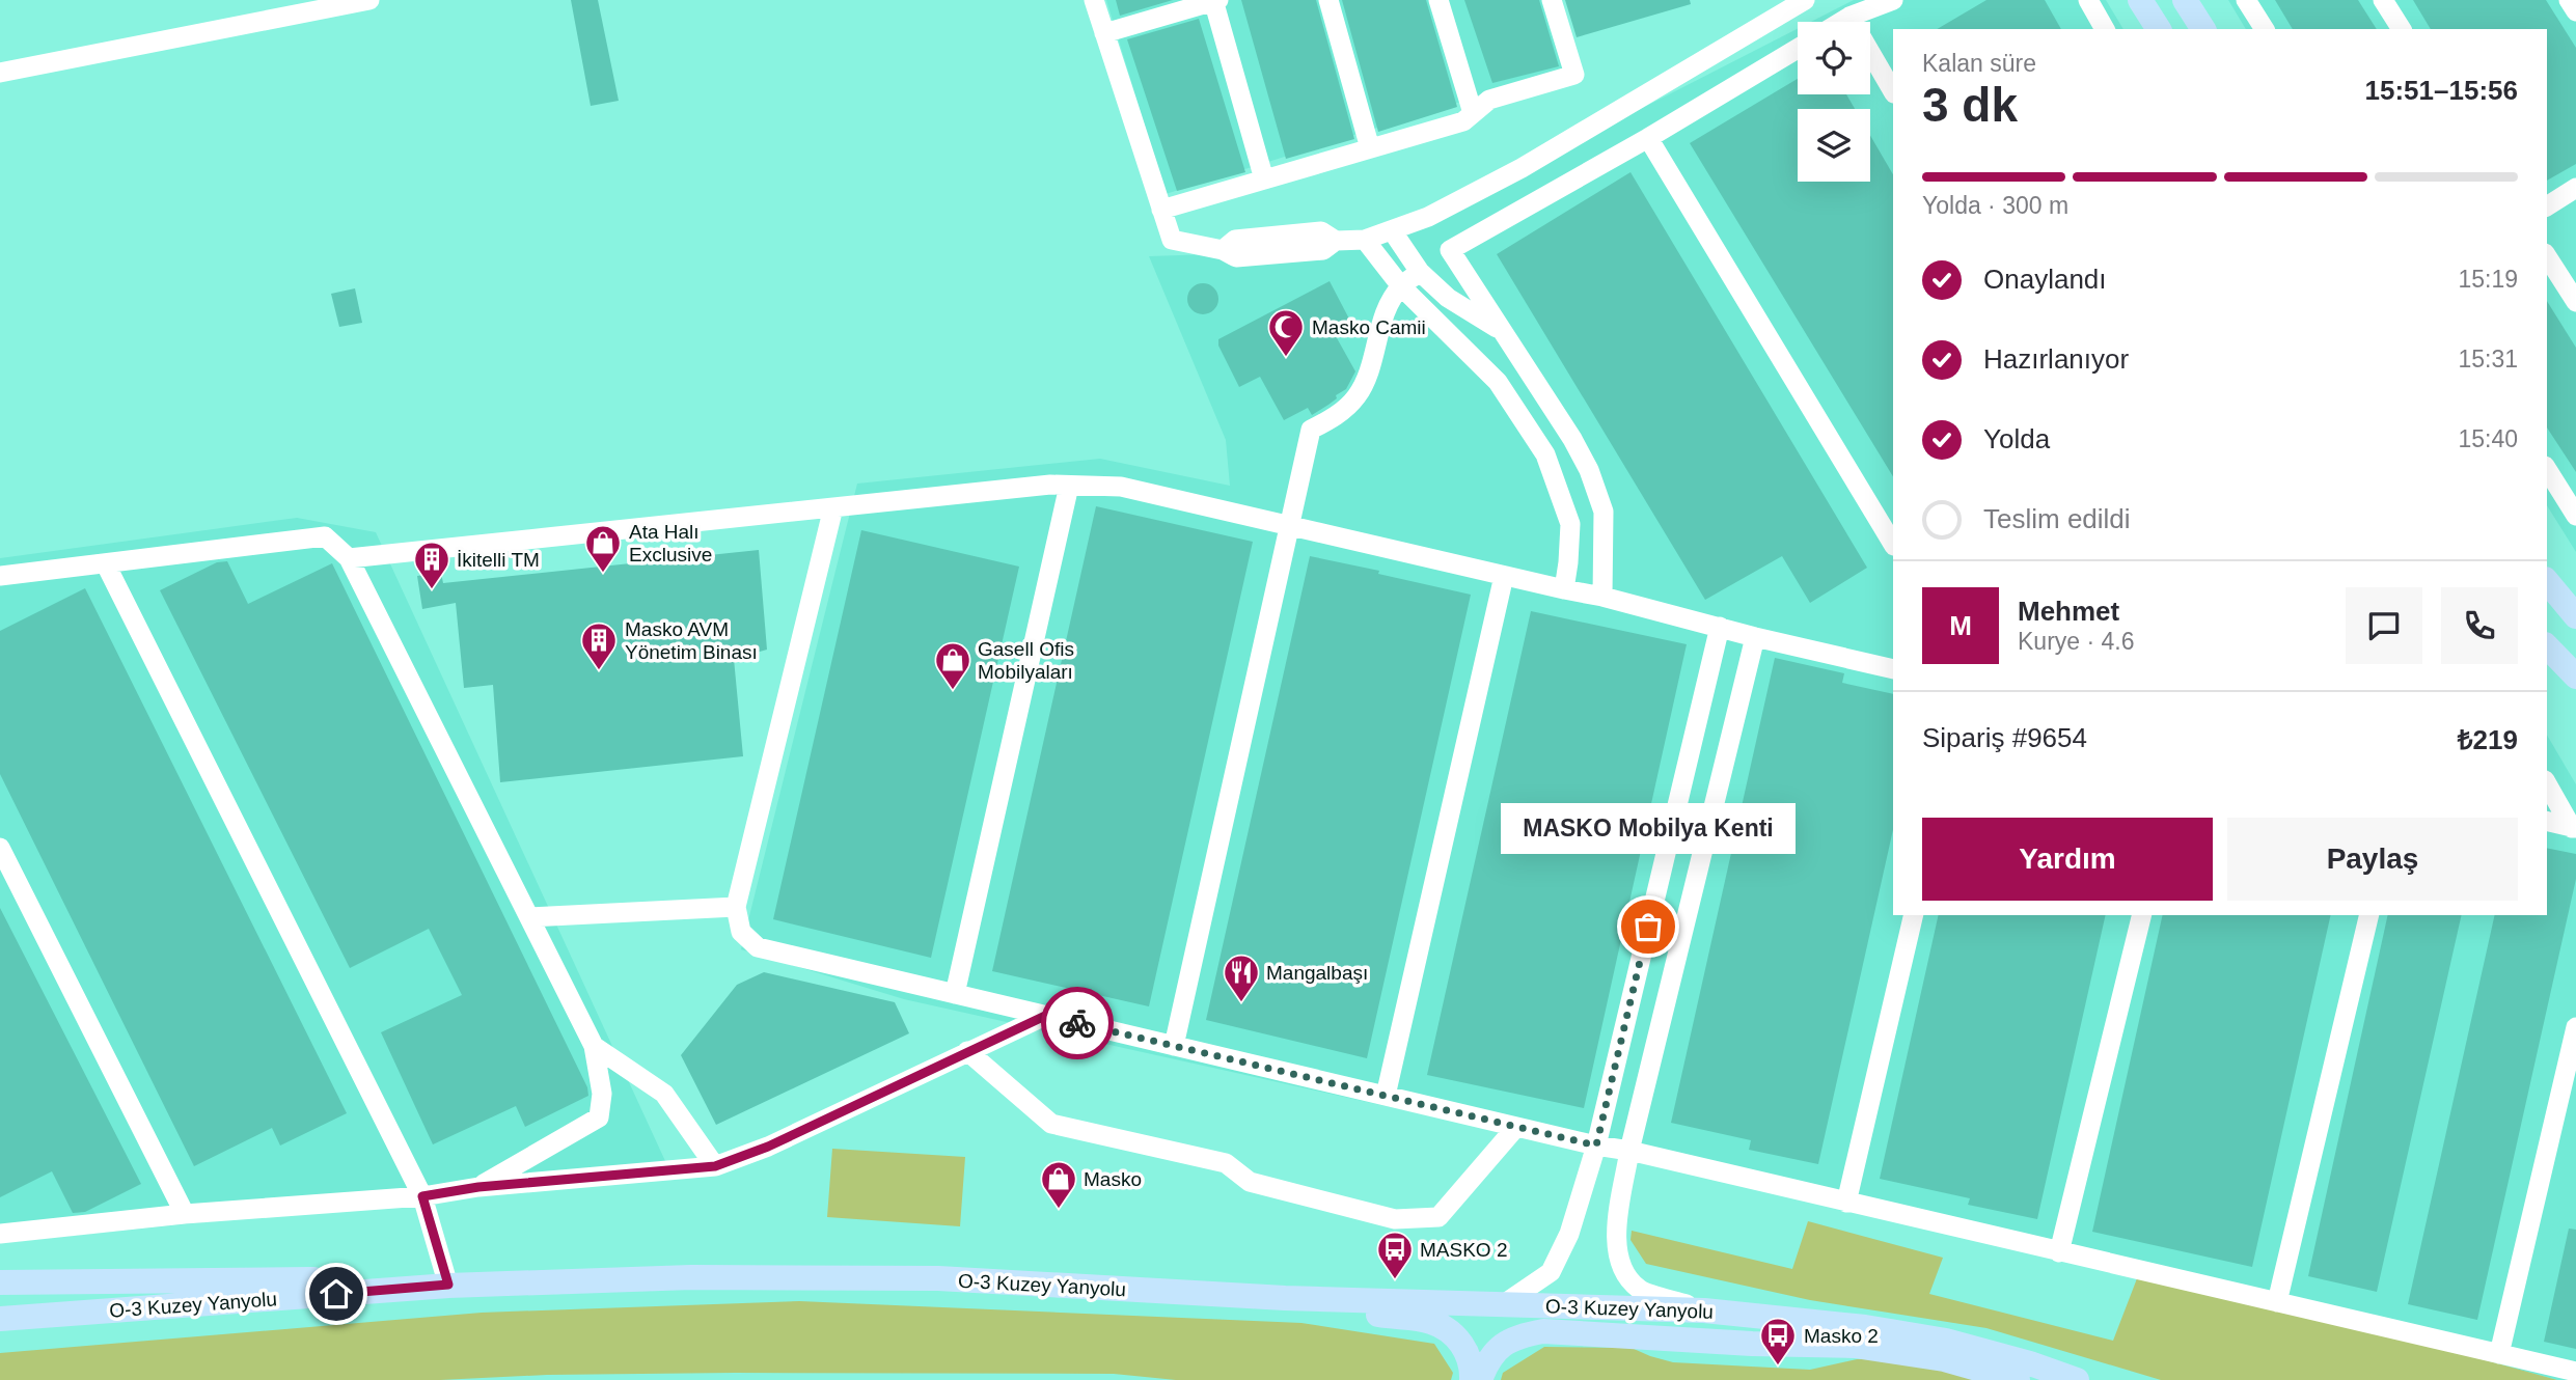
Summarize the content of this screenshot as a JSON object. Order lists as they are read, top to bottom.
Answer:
{
  "streets": {
    "main road": ["O-3 Kuzey Yanyolu"]
  },
  "places": {
    "mosque": ["Masko Camii"],
    "shop": ["Ata Halı Exclusive", "Gasell Ofis Mobilyaları", "Masko"],
    "building": ["İkitelli TM", "Masko AVM Yönetim Binası"],
    "other": ["MASKO Mobilya Kenti"],
    "restaurant": ["Mangalbaşı"],
    "bus stop": ["MASKO 2", "Masko 2"]
  },
  "page": {
    "heading": ["3 dk", "Kalan süre", "15:51–15:56"],
    "panel": [
      "Mehmet",
      "Kurye · 4.6",
      "Sipariş #9654",
      "₺219"
    ],
    "bar": "Yolda · 300 m",
    "list": [
      ["Onaylandı", "15:19"],
      ["Hazırlanıyor", "15:31"],
      ["Yolda", "15:40"],
      "Teslim edildi"
    ],
    "round": "M",
    "bubble": "MASKO Mobilya Kenti",
    "buttons": ["Yardım", "Paylaş"]
  }
}
